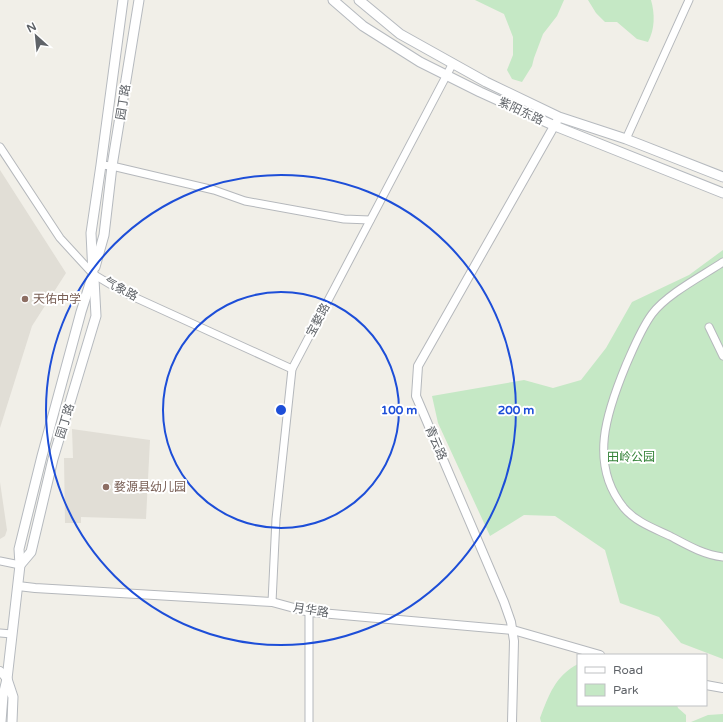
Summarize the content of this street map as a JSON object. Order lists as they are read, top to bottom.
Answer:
{
  "streets": {
    "main road": ["园丁路", "紫阳东路"],
    "street": [
      "气象路",
      "宝婺路",
      "青云路",
      "月华路"
    ]
  },
  "crossings": [
    ["园丁路", "气象路"],
    ["园丁路", "月华路"],
    ["紫阳东路", "宝婺路"],
    ["紫阳东路", "青云路"],
    ["气象路", "宝婺路"],
    ["宝婺路", "月华路"],
    ["青云路", "月华路"]
  ],
  "parks": ["田岭公园"],
  "places": ["天佑中学", "婺源县幼儿园"],
  "legend": ["Road", "Park"],
  "north": "top left",
  "rings": ["100 m", "200 m"]
}
